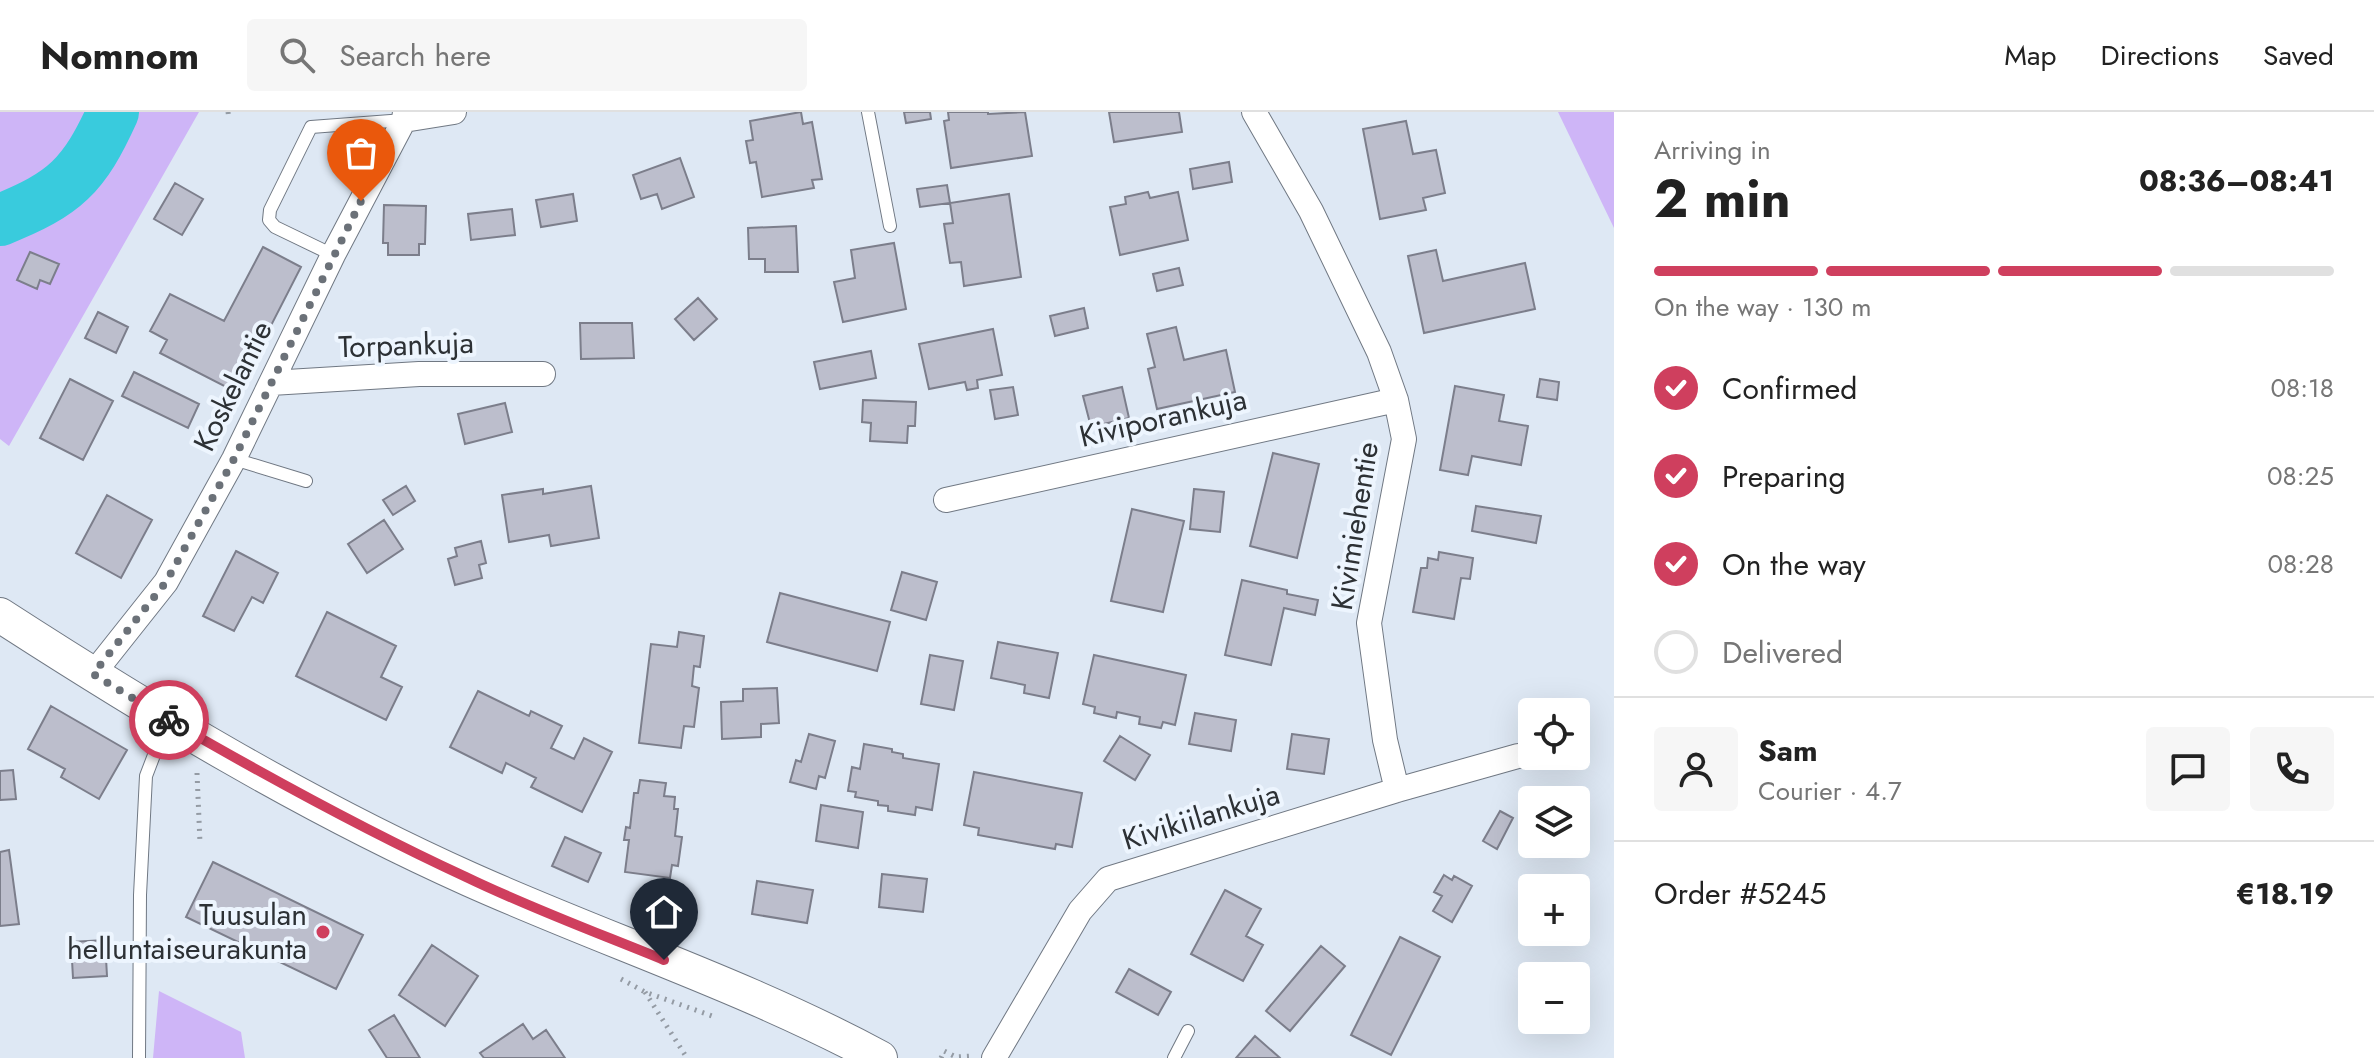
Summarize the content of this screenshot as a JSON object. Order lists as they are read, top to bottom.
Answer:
{
  "streets": {
    "street": [
      "Torpankuja",
      "Koskelantie",
      "Kiviporankuja",
      "Kivimiehentie",
      "Kivikiilankuja"
    ]
  },
  "crossings": [
    ["Torpankuja", "Koskelantie"],
    ["Kiviporankuja", "Kivimiehentie"],
    ["Kivimiehentie", "Kivikiilankuja"]
  ],
  "places": ["Tuusulan helluntaiseurakunta"],
  "page": {
    "header": "Nomnom",
    "search": "Search here",
    "nav": ["Map", "Directions", "Saved"],
    "heading": ["2 min", "Arriving in", "08:36–08:41"],
    "panel": [
      "Sam",
      "Courier · 4.7",
      "Order #5245",
      "€18.19"
    ],
    "bar": "On the way · 130 m",
    "list": [
      ["Confirmed", "08:18"],
      ["Preparing", "08:25"],
      ["On the way", "08:28"],
      "Delivered"
    ],
    "map_buttons": ["+", "−"]
  }
}
